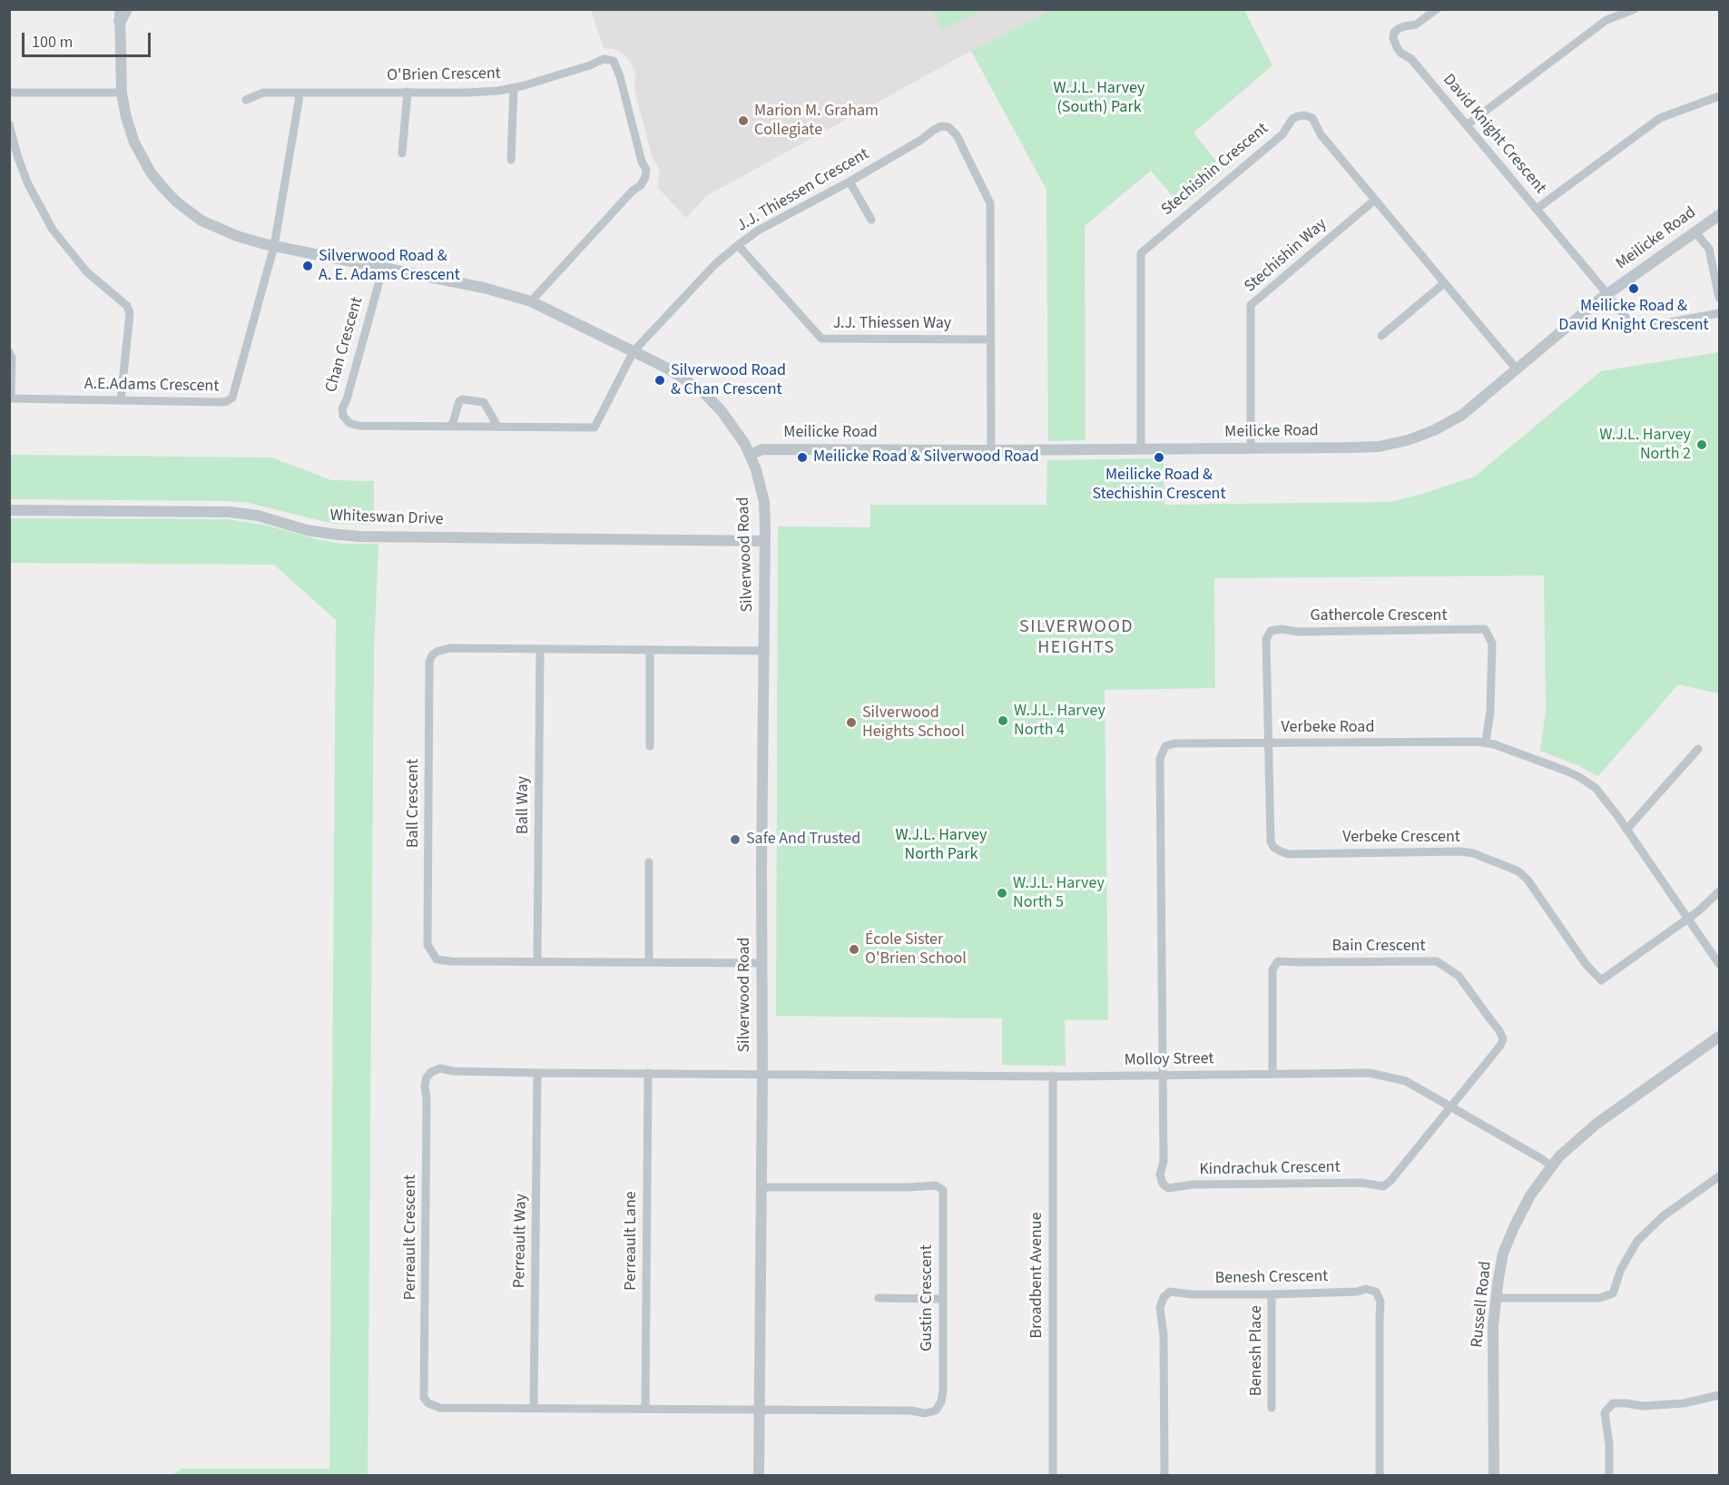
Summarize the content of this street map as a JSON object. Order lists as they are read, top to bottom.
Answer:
{
  "streets": {
    "street": [
      "O'Brien Crescent",
      "David Knight Crescent",
      "Stechishin Crescent",
      "J.J. Thiessen Crescent",
      "Meilicke Road",
      "Stechishin Way",
      "J.J. Thiessen Way",
      "Chan Crescent",
      "A.E.Adams Crescent",
      "Whiteswan Drive",
      "Silverwood Road",
      "Gathercole Crescent",
      "Verbeke Road",
      "Ball Crescent",
      "Ball Way",
      "Verbeke Crescent",
      "Bain Crescent",
      "Molloy Street",
      "Kindrachuk Crescent",
      "Perreault Crescent",
      "Perreault Way",
      "Perreault Lane",
      "Broadbent Avenue",
      "Benesh Crescent",
      "Gustin Crescent",
      "Russell Road",
      "Benesh Place"
    ]
  },
  "crossings": [
    ["O'Brien Crescent", "Silverwood Road"],
    ["David Knight Crescent", "Meilicke Road"],
    ["Stechishin Crescent", "Meilicke Road"],
    ["Stechishin Crescent", "Stechishin Way"],
    ["J.J. Thiessen Crescent", "Meilicke Road"],
    ["J.J. Thiessen Crescent", "J.J. Thiessen Way"],
    ["J.J. Thiessen Crescent", "Chan Crescent"],
    ["J.J. Thiessen Crescent", "Silverwood Road"],
    ["Meilicke Road", "Stechishin Way"],
    ["Meilicke Road", "Silverwood Road"],
    ["Chan Crescent", "Silverwood Road"],
    ["A.E.Adams Crescent", "Silverwood Road"],
    ["Whiteswan Drive", "Silverwood Road"],
    ["Silverwood Road", "Ball Crescent"],
    ["Silverwood Road", "Molloy Street"],
    ["Silverwood Road", "Perreault Crescent"],
    ["Silverwood Road", "Gustin Crescent"],
    ["Gathercole Crescent", "Verbeke Road"],
    ["Gathercole Crescent", "Verbeke Crescent"],
    ["Verbeke Road", "Verbeke Crescent"],
    ["Verbeke Road", "Molloy Street"],
    ["Verbeke Road", "Kindrachuk Crescent"],
    ["Ball Crescent", "Ball Way"],
    ["Bain Crescent", "Molloy Street"],
    ["Bain Crescent", "Kindrachuk Crescent"],
    ["Molloy Street", "Kindrachuk Crescent"],
    ["Molloy Street", "Perreault Crescent"],
    ["Molloy Street", "Broadbent Avenue"],
    ["Molloy Street", "Russell Road"],
    ["Perreault Crescent", "Perreault Way"],
    ["Perreault Crescent", "Perreault Lane"],
    ["Perreault Crescent", "Gustin Crescent"],
    ["Benesh Crescent", "Benesh Place"]
  ],
  "districts": ["SILVERWOOD HEIGHTS"],
  "parks": ["W.J.L. Harvey (South) Park", "W.J.L. Harvey North Park"],
  "places": [
    "Marion M. Graham Collegiate",
    "Silverwood Road & A. E. Adams Crescent",
    "Meilicke Road & David Knight Crescent",
    "Silverwood Road & Chan Crescent",
    "W.J.L. Harvey North 2",
    "Meilicke Road & Silverwood Road",
    "Meilicke Road & Stechishin Crescent",
    "W.J.L. Harvey North 4",
    "Silverwood Heights School",
    "Safe And Trusted",
    "W.J.L. Harvey North 5",
    "École Sister O'Brien School"
  ],
  "scale_bar": "100 m"
}
